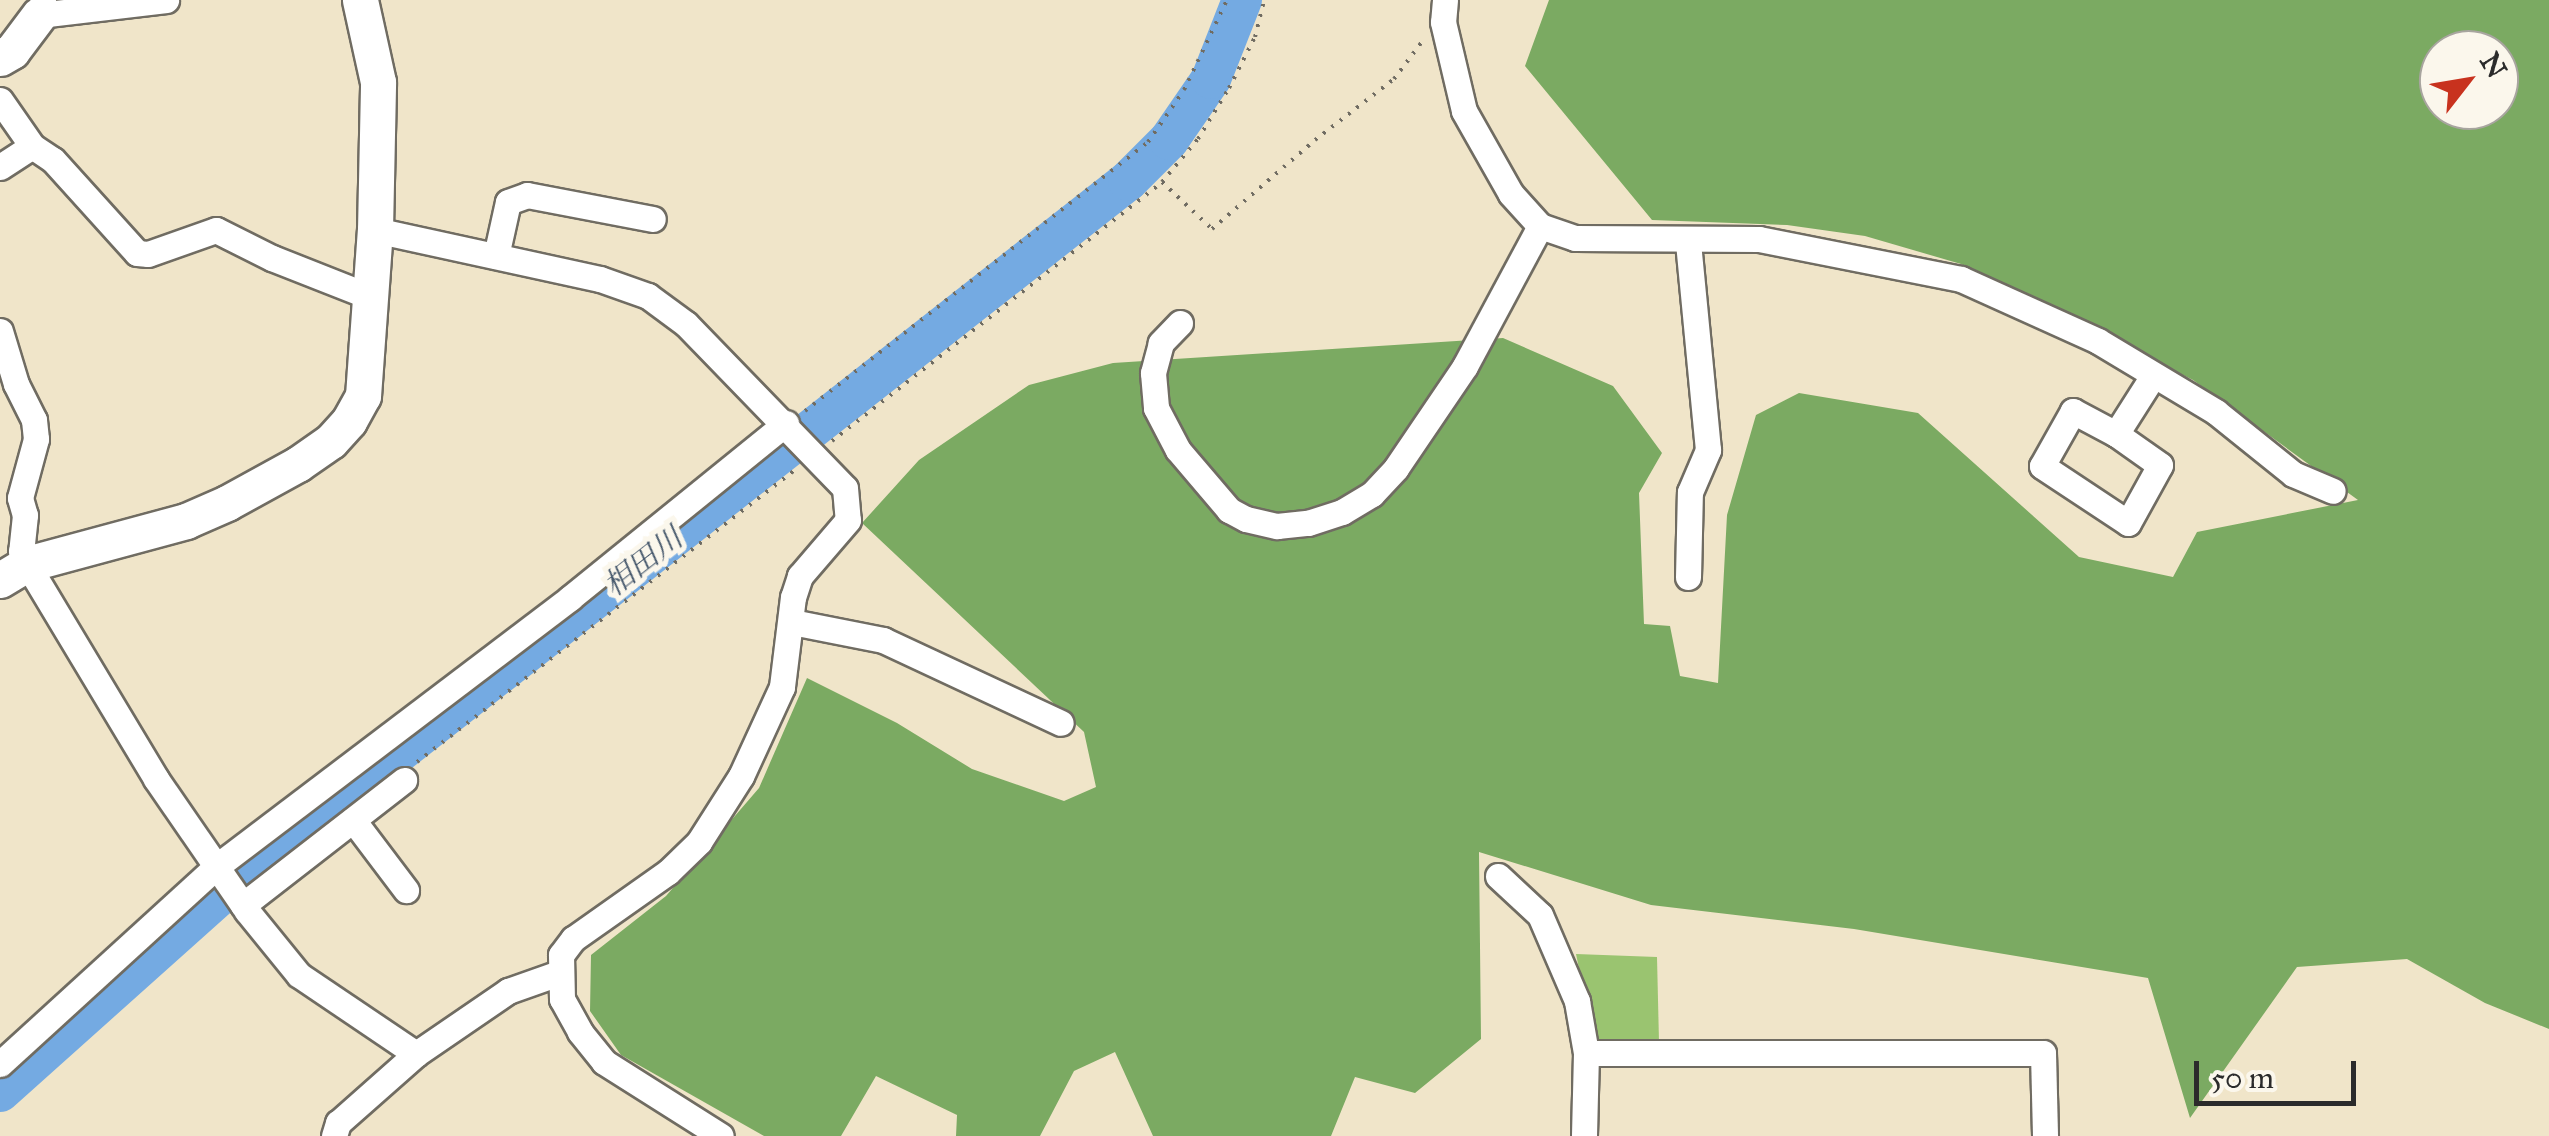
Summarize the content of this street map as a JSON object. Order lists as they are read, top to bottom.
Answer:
{
  "water": ["相田川"],
  "scale_bar": "50 m",
  "north": "top right"
}
